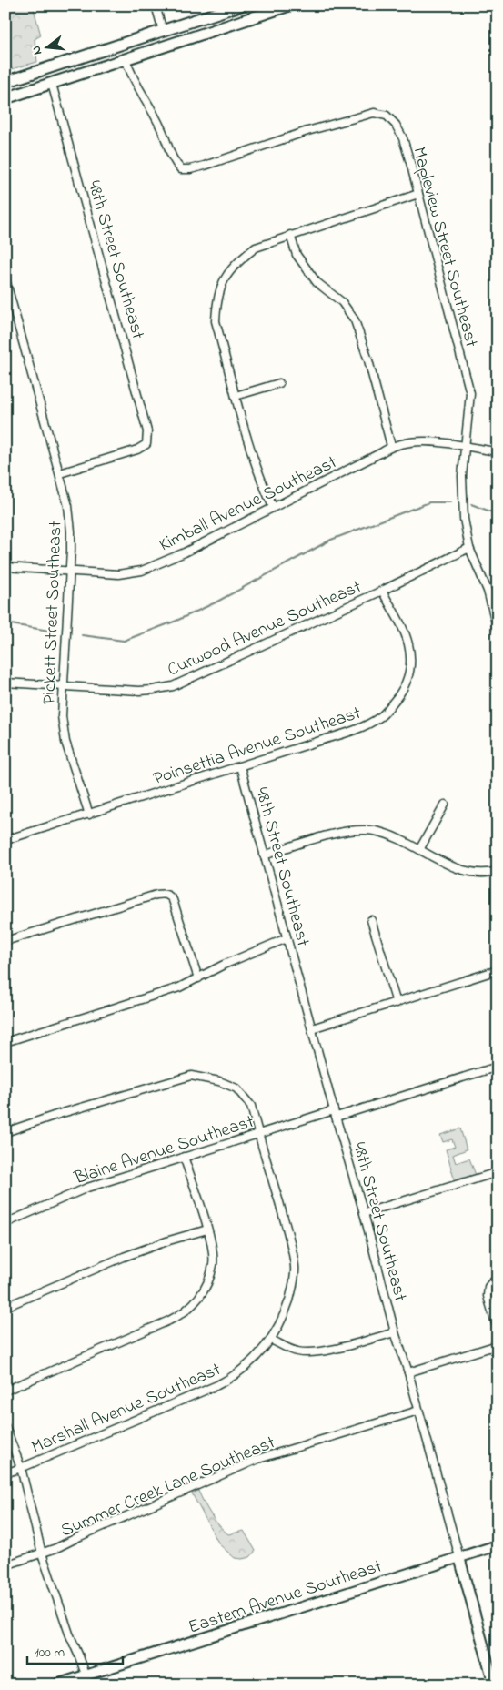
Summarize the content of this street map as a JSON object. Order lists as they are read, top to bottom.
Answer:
{
  "streets": {
    "street": [
      "Mapleview Street Southeast",
      "48th Street Southeast",
      "Kimball Avenue Southeast",
      "Pickett Street Southeast",
      "Curwood Avenue Southeast",
      "Poinsettia Avenue Southeast",
      "Blaine Avenue Southeast",
      "Marshall Avenue Southeast",
      "Summer Creek Lane Southeast",
      "Eastern Avenue Southeast"
    ]
  },
  "crossings": [
    ["Mapleview Street Southeast", "Kimball Avenue Southeast"],
    ["Mapleview Street Southeast", "Curwood Avenue Southeast"],
    ["48th Street Southeast", "Pickett Street Southeast"],
    ["48th Street Southeast", "Poinsettia Avenue Southeast"],
    ["48th Street Southeast", "Blaine Avenue Southeast"],
    ["48th Street Southeast", "Summer Creek Lane Southeast"],
    ["48th Street Southeast", "Eastern Avenue Southeast"],
    ["Kimball Avenue Southeast", "Pickett Street Southeast"],
    ["Pickett Street Southeast", "Curwood Avenue Southeast"],
    ["Pickett Street Southeast", "Poinsettia Avenue Southeast"],
    ["Curwood Avenue Southeast", "Poinsettia Avenue Southeast"],
    ["Blaine Avenue Southeast", "Marshall Avenue Southeast"]
  ],
  "scale_bar": "100 m",
  "north": "left"
}
